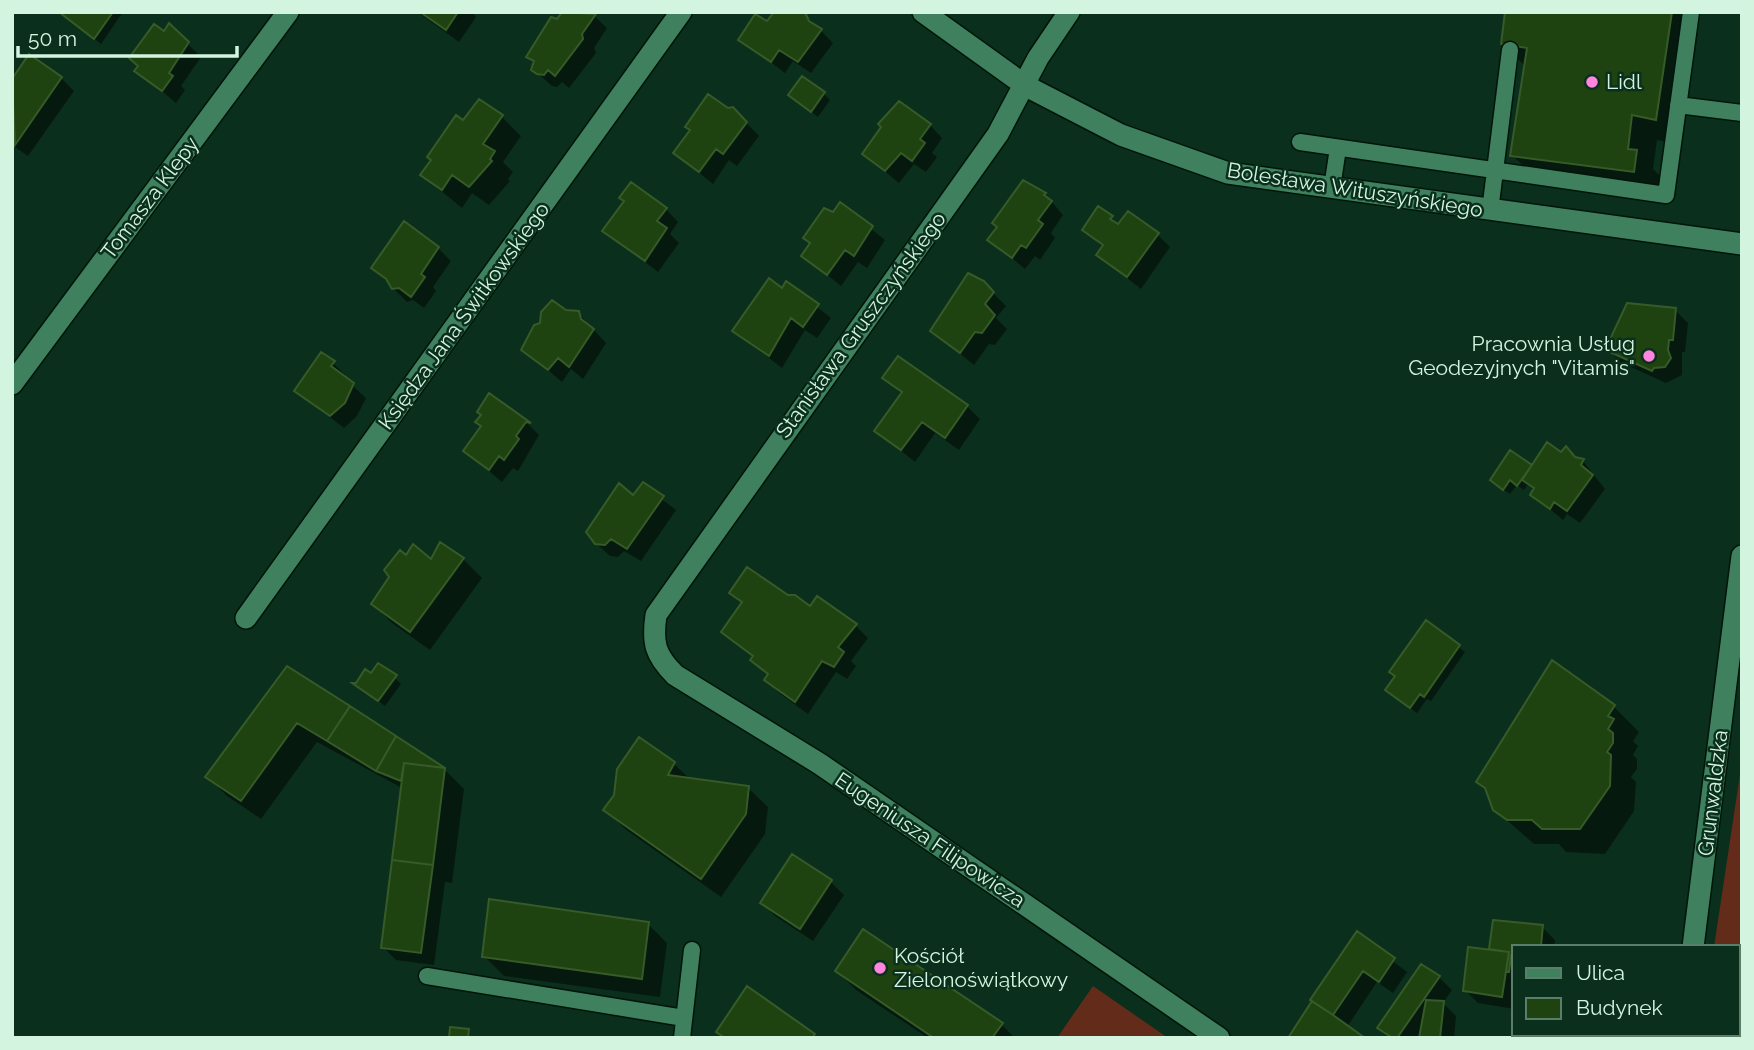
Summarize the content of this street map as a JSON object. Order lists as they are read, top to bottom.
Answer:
{
  "streets": {
    "street": [
      "Bolesława Wituszyńskiego",
      "Tomasza Klepy",
      "Księdza Jana Świtkowskiego",
      "Stanisława Gruszczyńskiego",
      "Grunwaldzka",
      "Eugeniusza Filipowicza"
    ]
  },
  "crossings": [
    ["Bolesława Wituszyńskiego", "Stanisława Gruszczyńskiego"],
    ["Stanisława Gruszczyńskiego", "Eugeniusza Filipowicza"]
  ],
  "places": ["Lidl", "Pracownia Usług Geodezyjnych \"Vitamis\"", "Kościół Zielonoświątkowy"],
  "legend": ["Ulica", "Budynek"],
  "scale_bar": "50 m"
}
